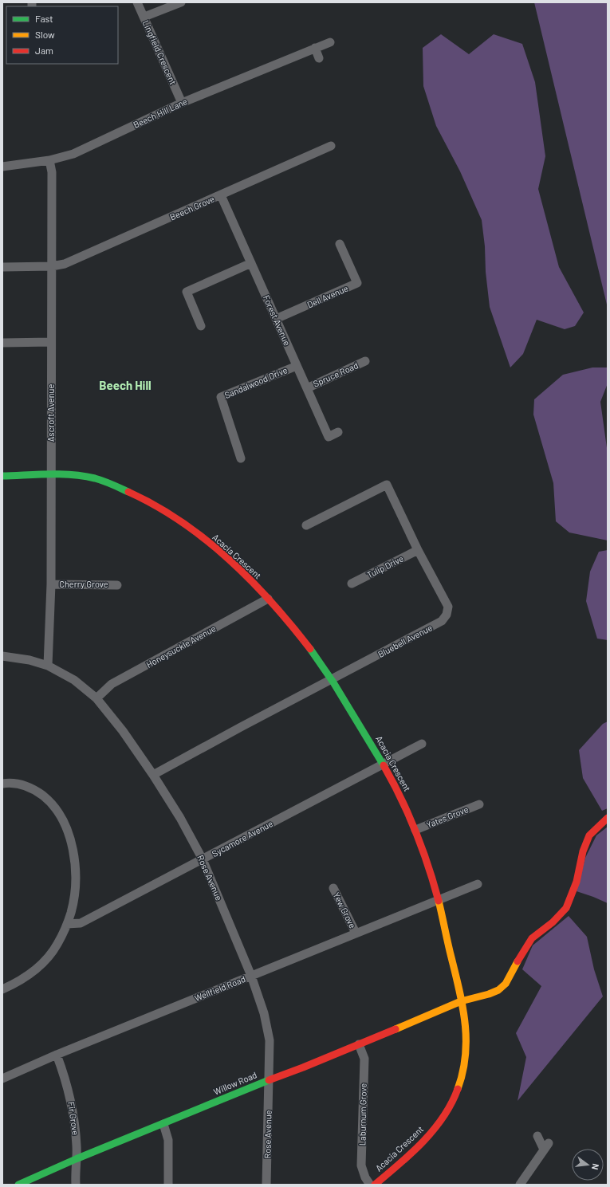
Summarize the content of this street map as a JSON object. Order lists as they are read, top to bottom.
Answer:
{
  "streets": {
    "street": [
      "Lingfield Crescent",
      "Beech Hill Lane",
      "Beech Grove",
      "Dell Avenue",
      "Forest Avenue",
      "Spruce Road",
      "Sandalwood Drive",
      "Ascroft Avenue",
      "Acacia Crescent",
      "Tulip Drive",
      "Cherry Grove",
      "Bluebell Avenue",
      "Honeysuckle Avenue",
      "Yates Grove",
      "Sycamore Avenue",
      "Rose Avenue",
      "Yew Grove",
      "Wellfield Road",
      "Willow Road",
      "Laburnum Grove",
      "Fir Grove"
    ]
  },
  "crossings": [
    ["Lingfield Crescent", "Beech Hill Lane"],
    ["Beech Hill Lane", "Ascroft Avenue"],
    ["Beech Grove", "Forest Avenue"],
    ["Beech Grove", "Ascroft Avenue"],
    ["Dell Avenue", "Forest Avenue"],
    ["Forest Avenue", "Spruce Road"],
    ["Forest Avenue", "Sandalwood Drive"],
    ["Ascroft Avenue", "Acacia Crescent"],
    ["Ascroft Avenue", "Cherry Grove"],
    ["Ascroft Avenue", "Rose Avenue"],
    ["Acacia Crescent", "Bluebell Avenue"],
    ["Acacia Crescent", "Honeysuckle Avenue"],
    ["Acacia Crescent", "Yates Grove"],
    ["Acacia Crescent", "Sycamore Avenue"],
    ["Acacia Crescent", "Wellfield Road"],
    ["Acacia Crescent", "Willow Road"],
    ["Tulip Drive", "Bluebell Avenue"],
    ["Bluebell Avenue", "Rose Avenue"],
    ["Honeysuckle Avenue", "Rose Avenue"],
    ["Sycamore Avenue", "Rose Avenue"],
    ["Rose Avenue", "Wellfield Road"],
    ["Rose Avenue", "Willow Road"],
    ["Yew Grove", "Wellfield Road"],
    ["Wellfield Road", "Fir Grove"],
    ["Willow Road", "Laburnum Grove"],
    ["Willow Road", "Fir Grove"]
  ],
  "districts": ["Beech Hill"],
  "legend": ["Fast", "Slow", "Jam"],
  "north": "right"
}
